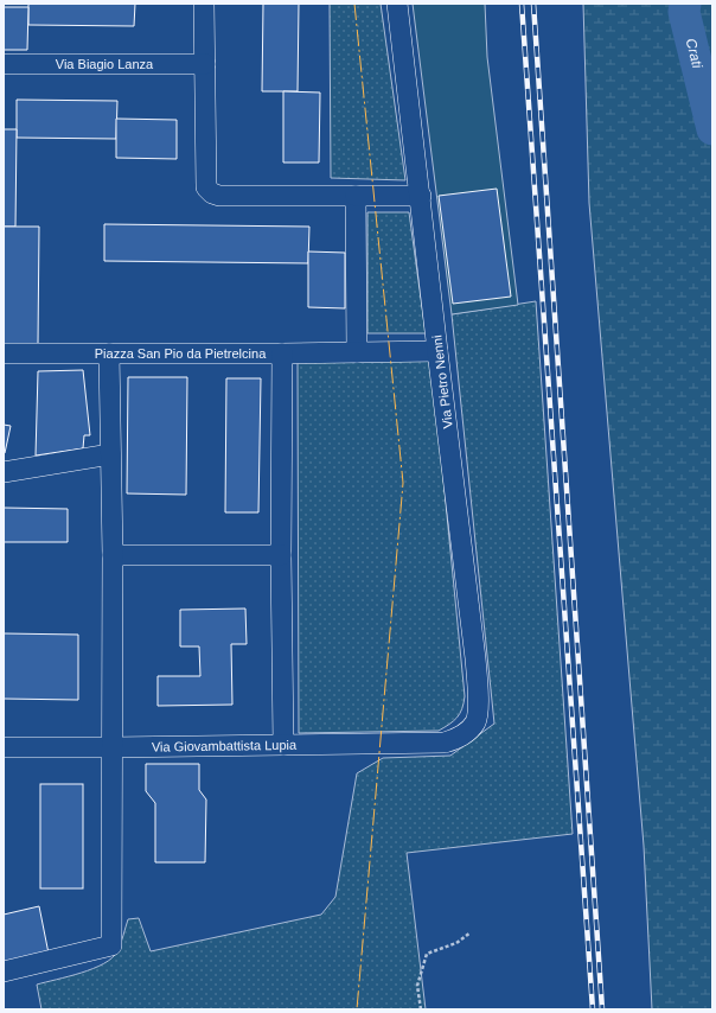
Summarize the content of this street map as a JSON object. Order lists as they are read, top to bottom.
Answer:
{
  "streets": {
    "street": [
      "Via Biagio Lanza",
      "Piazza San Pio da Pietrelcina",
      "Via Pietro Nenni",
      "Via Giovambattista Lupia"
    ]
  },
  "crossings": [
    ["Piazza San Pio da Pietrelcina", "Via Pietro Nenni"],
    ["Via Pietro Nenni", "Via Giovambattista Lupia"]
  ],
  "water": ["Crati"]
}
